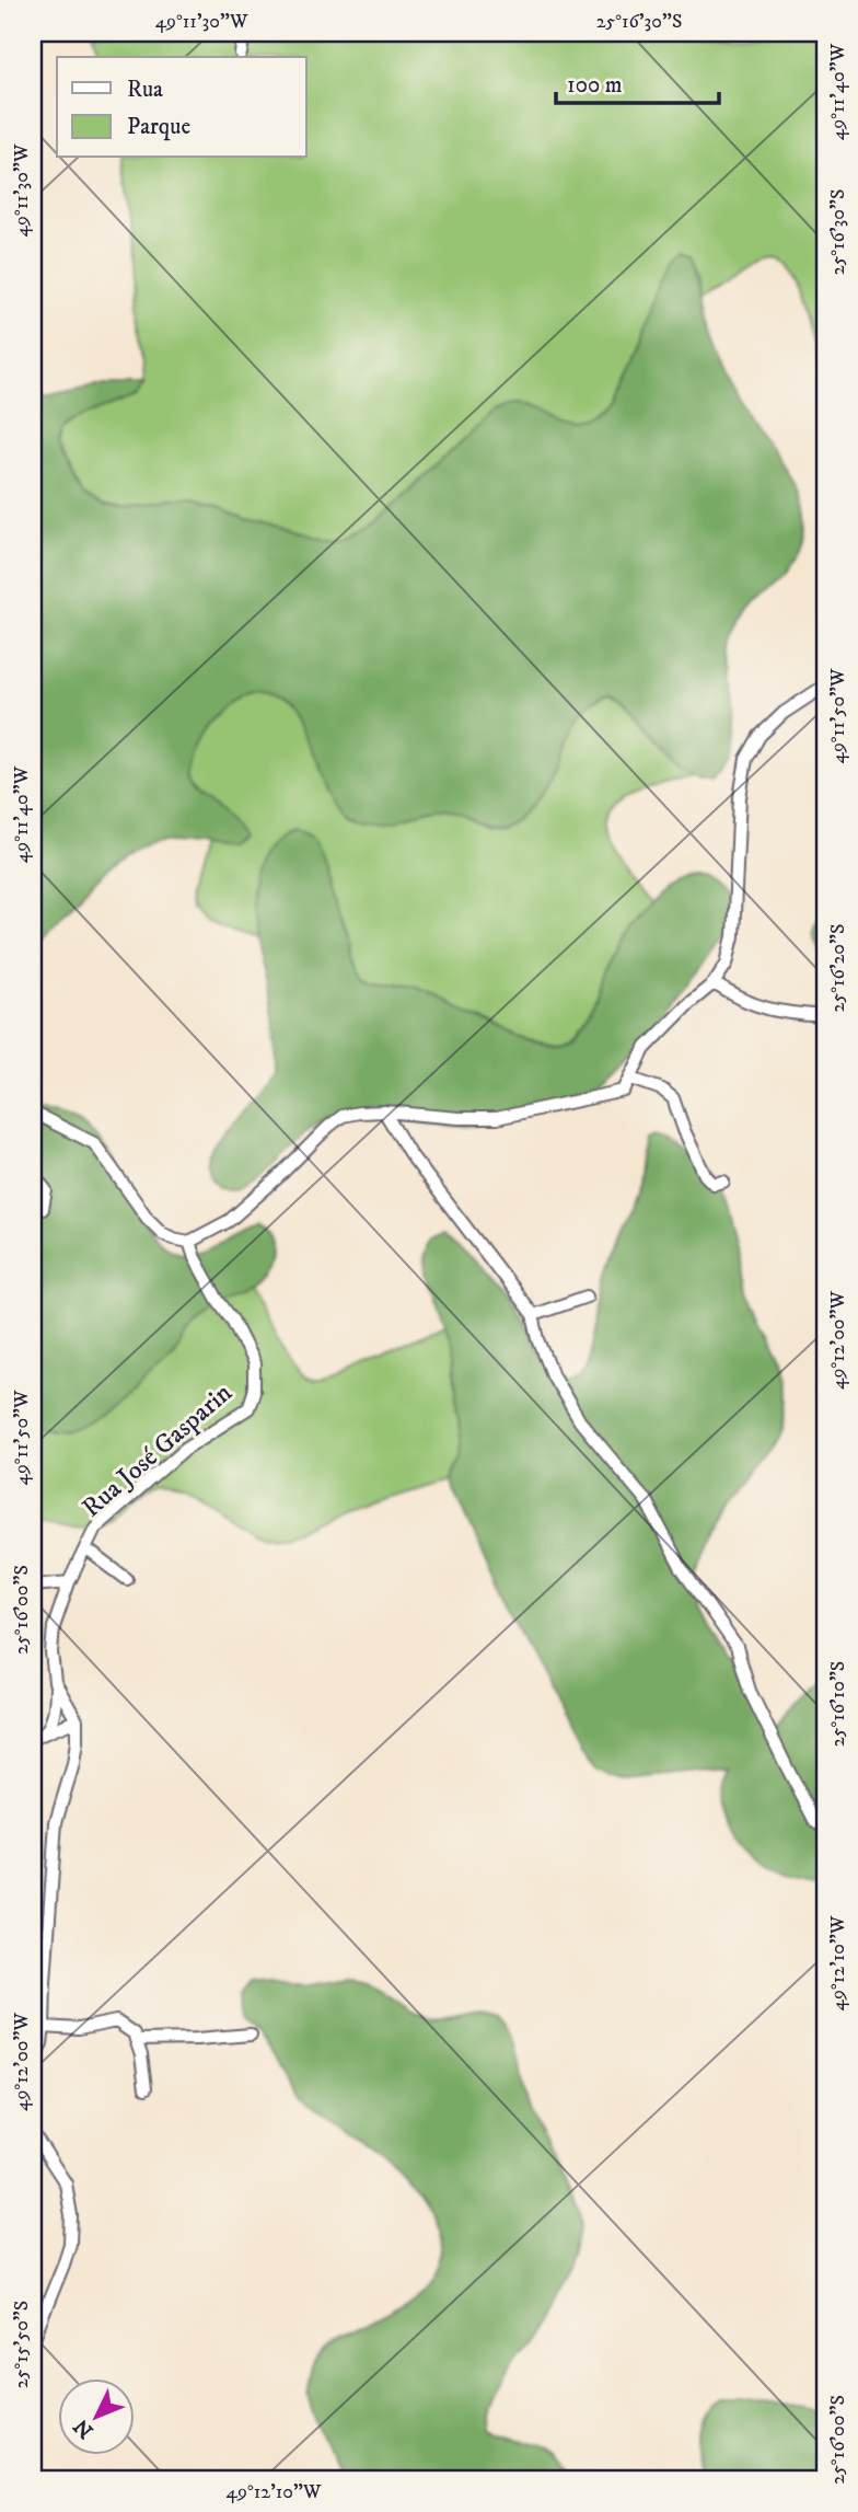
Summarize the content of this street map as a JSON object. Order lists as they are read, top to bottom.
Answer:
{
  "streets": {
    "street": ["Rua José Gasparin"]
  },
  "legend": ["Rua", "Parque"],
  "scale_bar": "100 m",
  "north": "bottom left",
  "coordinates": [
    "49°11'30\"W",
    "25°16'30\"S",
    "49°11'40\"W",
    "49°11'50\"W",
    "25°16'20\"S",
    "49°12'00\"W",
    "25°16'00\"S",
    "25°16'10\"S",
    "49°12'10\"W",
    "25°15'50\"S"
  ]
}
